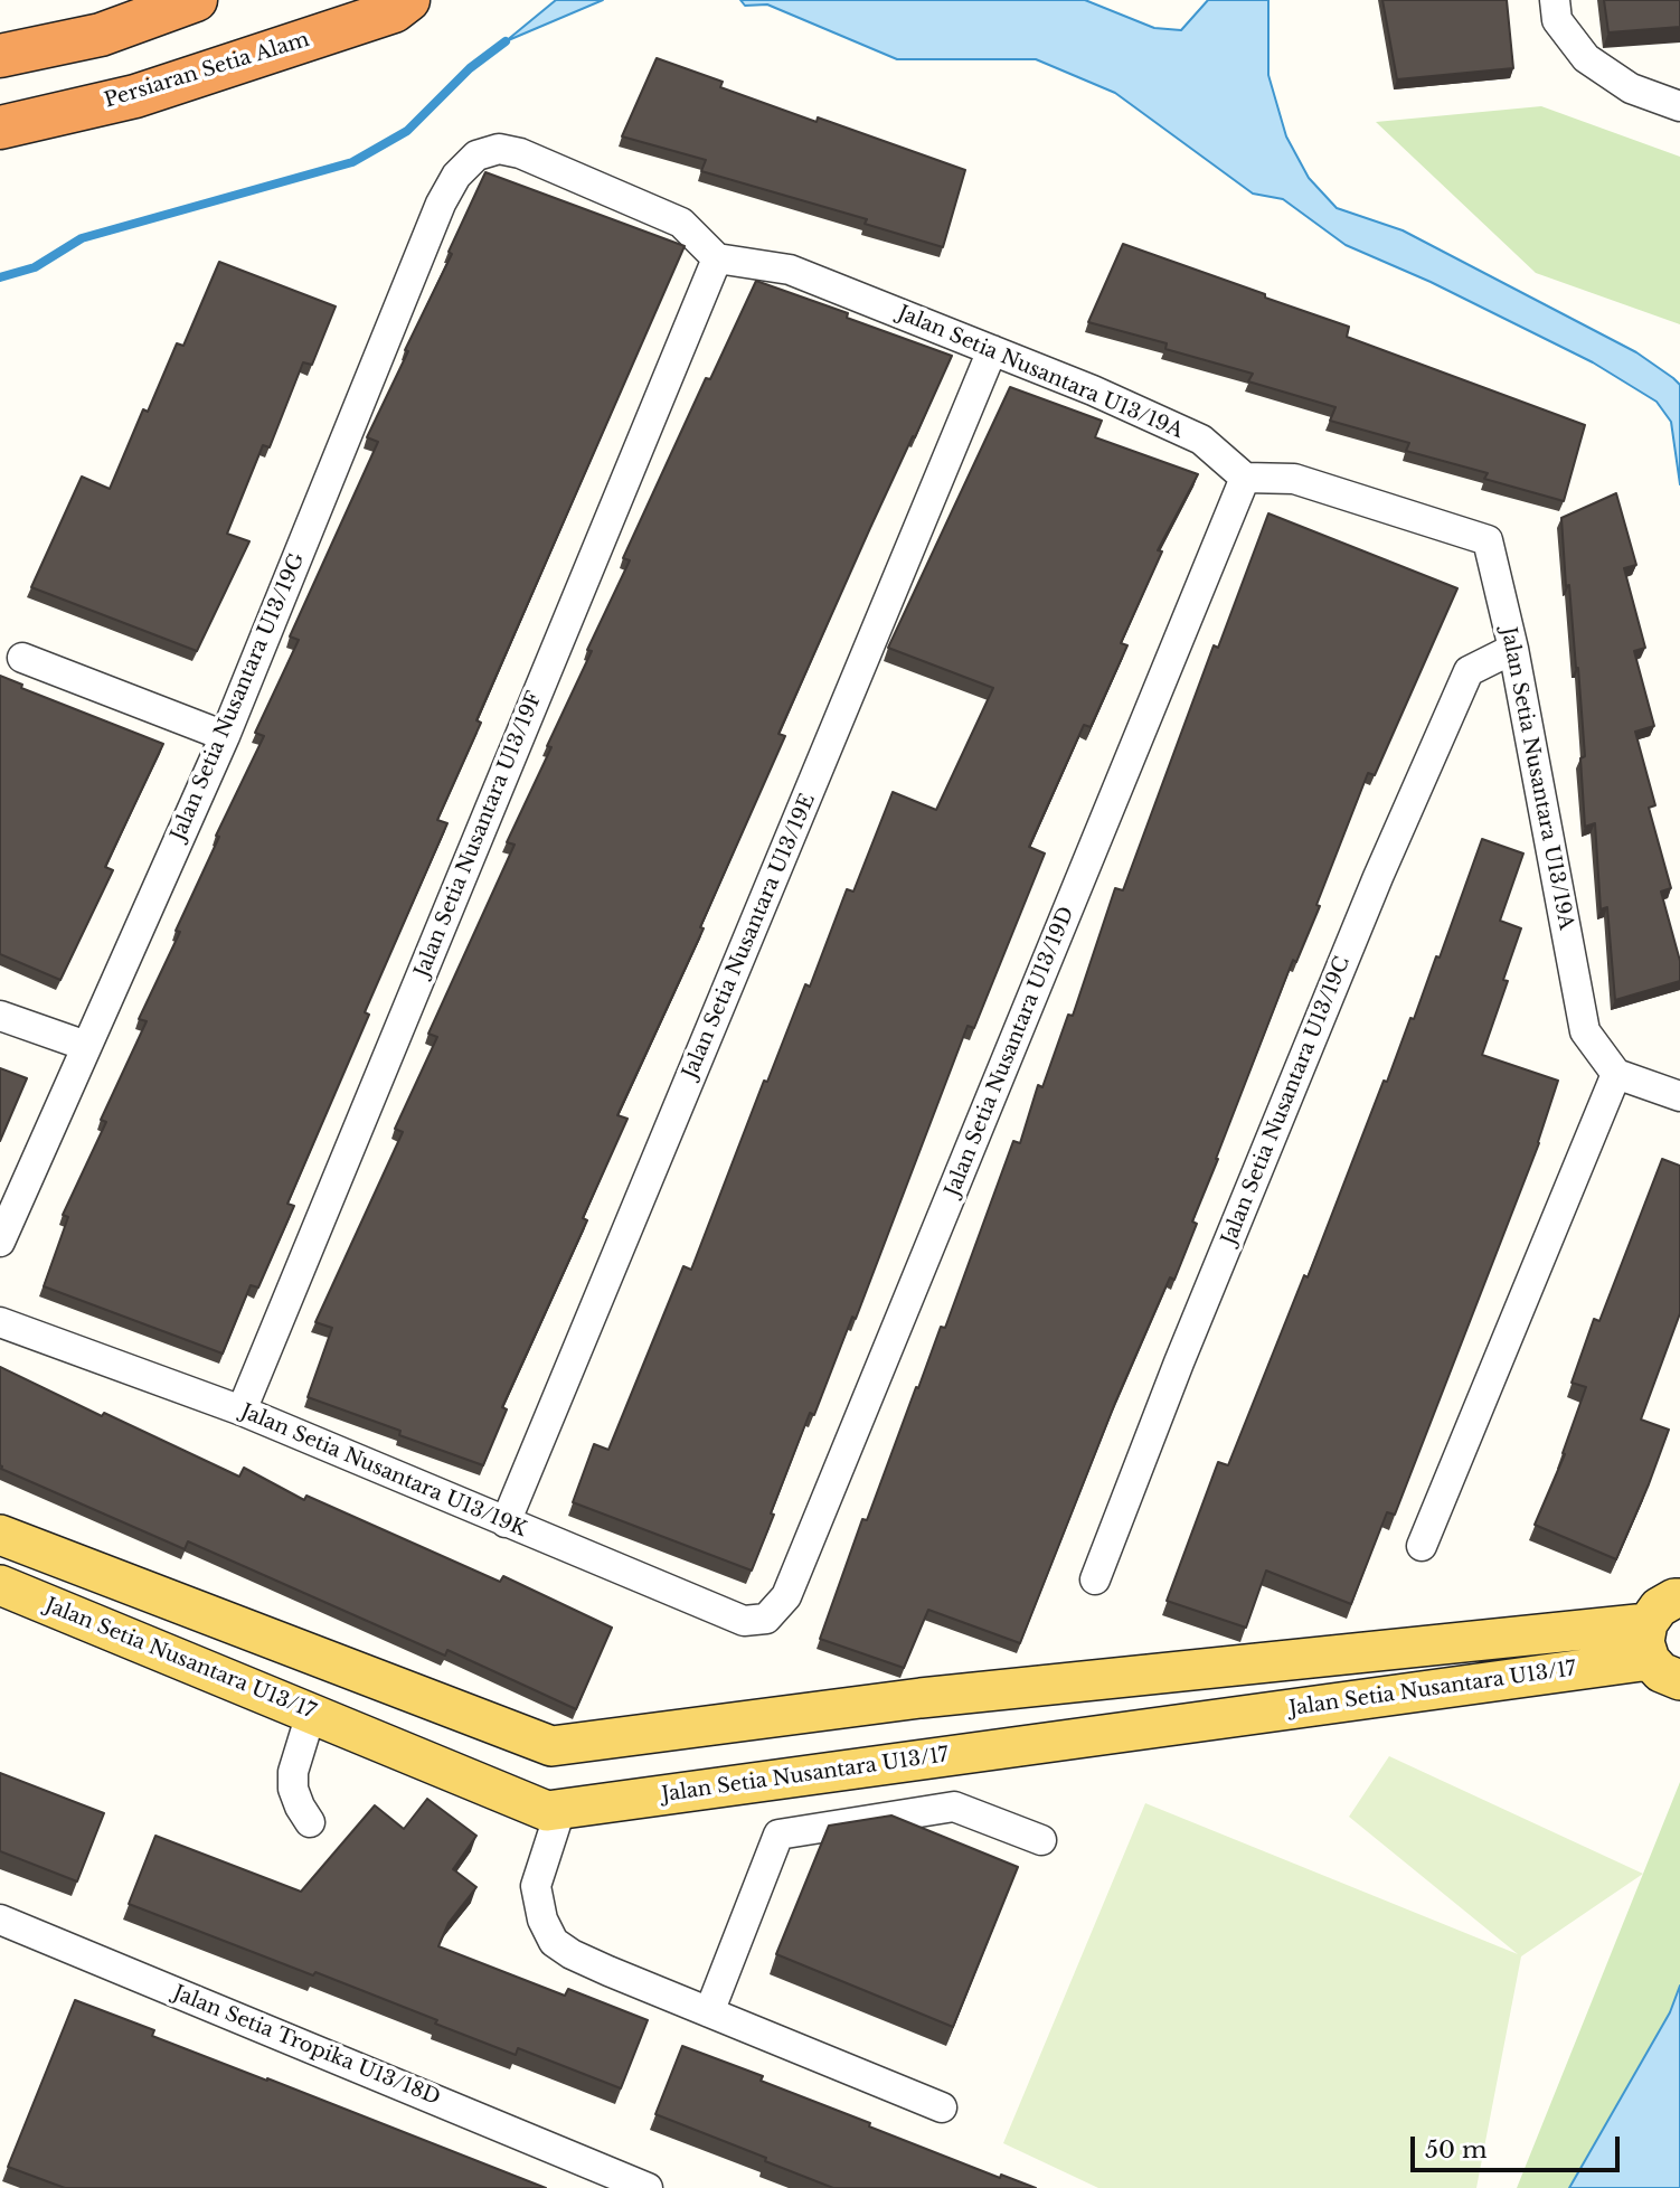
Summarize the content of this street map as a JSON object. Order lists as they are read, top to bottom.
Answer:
{
  "streets": {
    "highway": ["Persiaran Setia Alam"],
    "main road": ["Jalan Setia Nusantara U13/17"],
    "street": [
      "Jalan Setia Nusantara U13/19A",
      "Jalan Setia Nusantara U13/19G",
      "Jalan Setia Nusantara U13/19F",
      "Jalan Setia Nusantara U13/19E",
      "Jalan Setia Nusantara U13/19D",
      "Jalan Setia Nusantara U13/19C",
      "Jalan Setia Nusantara U13/19K",
      "Jalan Setia Tropika U13/18D"
    ]
  },
  "crossings": [
    ["Jalan Setia Nusantara U13/19A", "Jalan Setia Nusantara U13/19G"],
    ["Jalan Setia Nusantara U13/19A", "Jalan Setia Nusantara U13/19F"],
    ["Jalan Setia Nusantara U13/19A", "Jalan Setia Nusantara U13/19E"],
    ["Jalan Setia Nusantara U13/19A", "Jalan Setia Nusantara U13/19D"],
    ["Jalan Setia Nusantara U13/19A", "Jalan Setia Nusantara U13/19C"],
    ["Jalan Setia Nusantara U13/19G", "Jalan Setia Nusantara U13/19F"],
    ["Jalan Setia Nusantara U13/19F", "Jalan Setia Nusantara U13/19K"],
    ["Jalan Setia Nusantara U13/19E", "Jalan Setia Nusantara U13/19K"],
    ["Jalan Setia Nusantara U13/19D", "Jalan Setia Nusantara U13/19K"]
  ],
  "scale_bar": "50 m"
}
